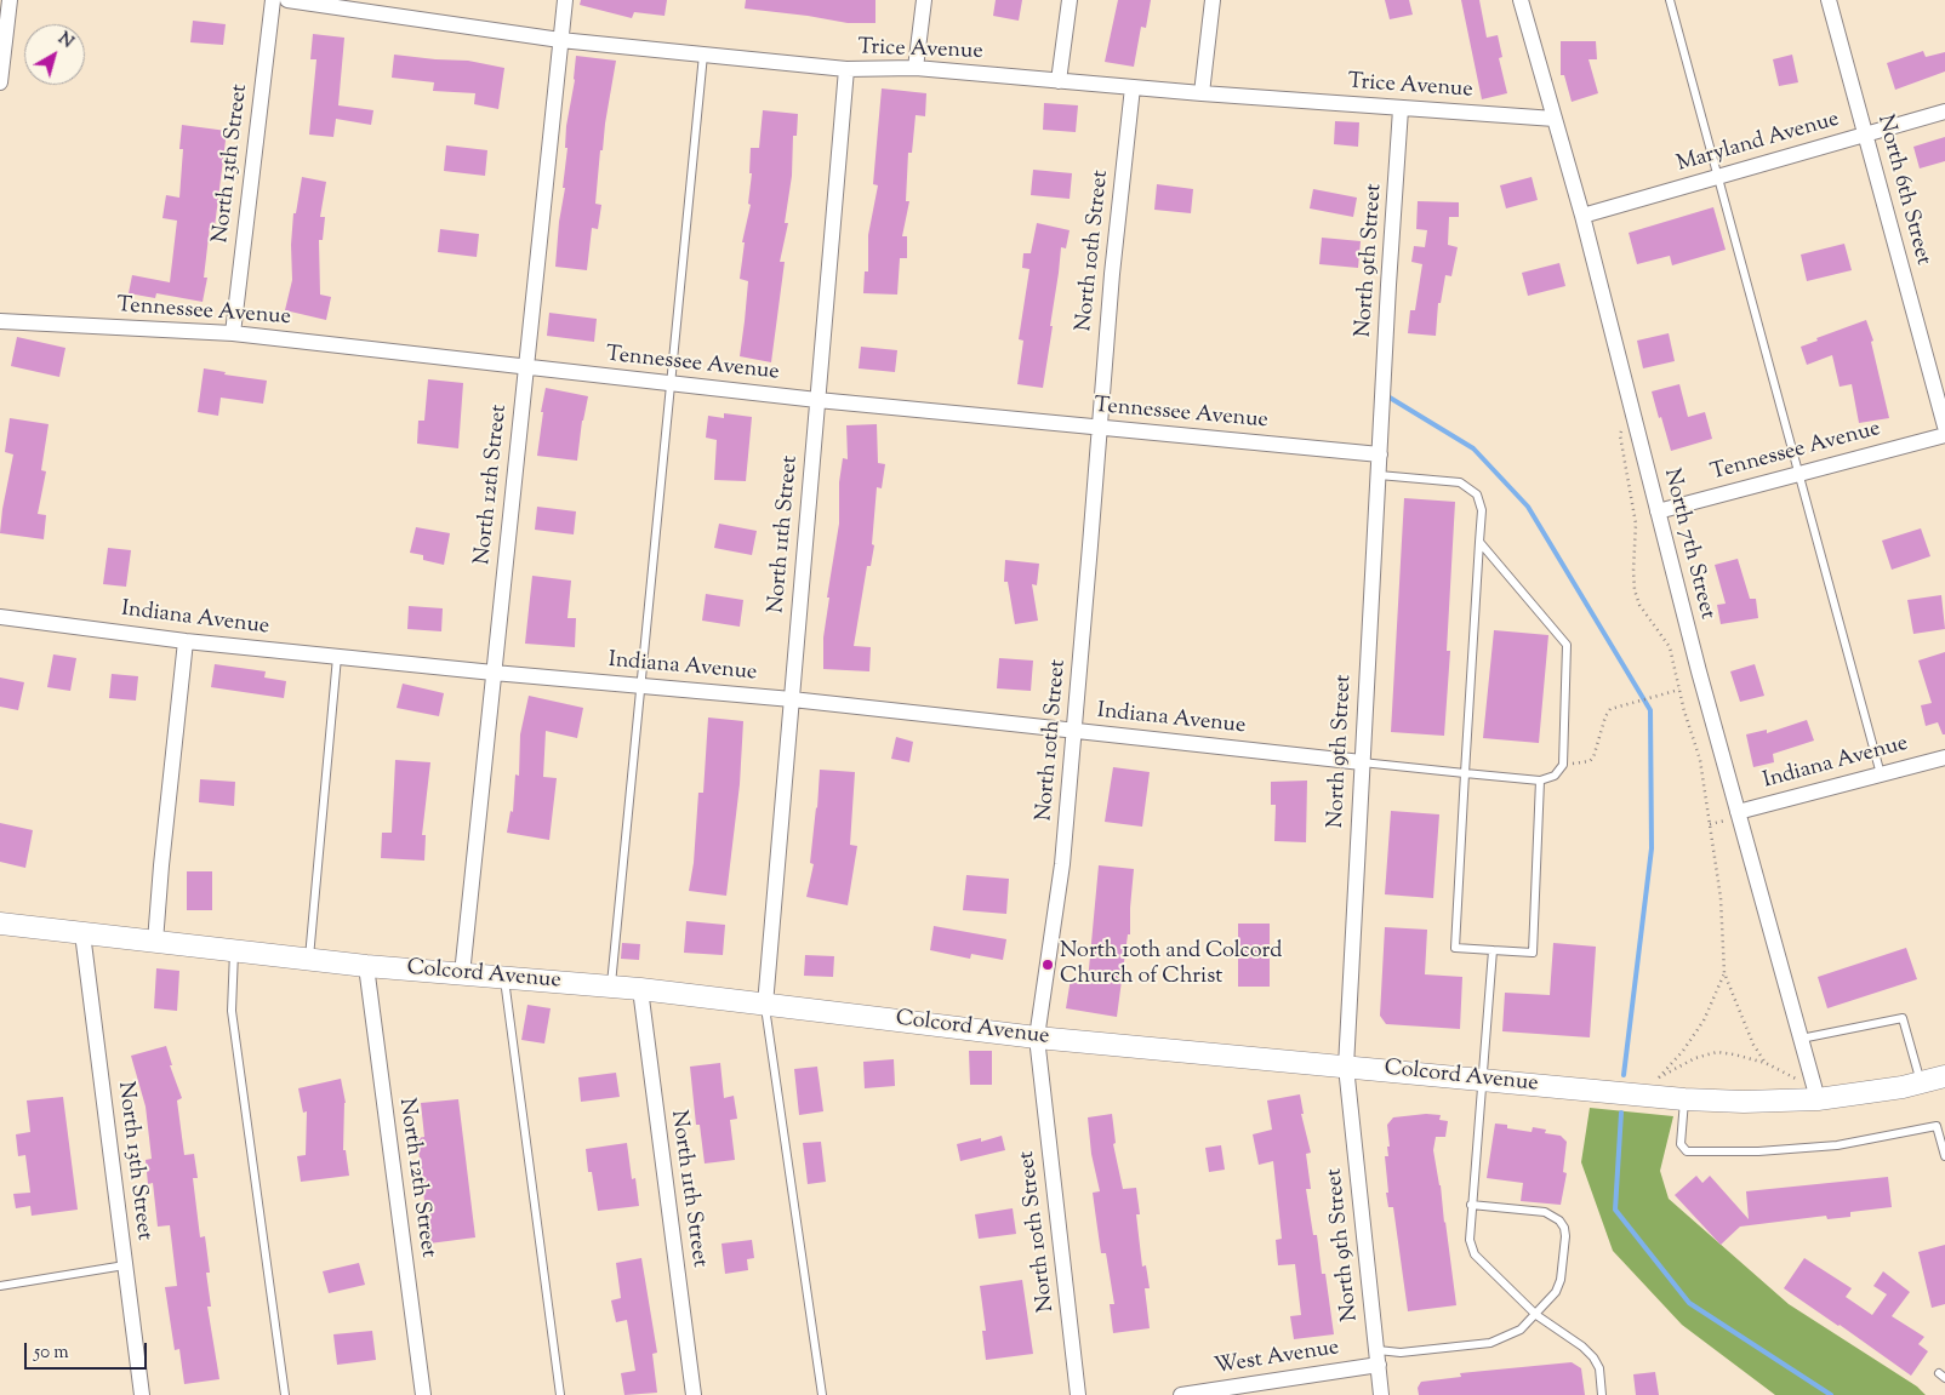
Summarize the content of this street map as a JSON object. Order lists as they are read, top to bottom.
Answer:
{
  "streets": {
    "street": [
      "Trice Avenue",
      "Maryland Avenue",
      "North 13th Street",
      "North 6th Street",
      "North 10th Street",
      "North 9th Street",
      "Tennessee Avenue",
      "North 12th Street",
      "North 11th Street",
      "North 7th Street",
      "Indiana Avenue",
      "Colcord Avenue",
      "West Avenue"
    ]
  },
  "crossings": [
    ["Trice Avenue", "North 10th Street"],
    ["Trice Avenue", "North 9th Street"],
    ["Trice Avenue", "North 12th Street"],
    ["Trice Avenue", "North 11th Street"],
    ["Trice Avenue", "North 7th Street"],
    ["Maryland Avenue", "North 6th Street"],
    ["Maryland Avenue", "North 7th Street"],
    ["North 13th Street", "Tennessee Avenue"],
    ["North 13th Street", "Colcord Avenue"],
    ["North 10th Street", "Tennessee Avenue"],
    ["North 10th Street", "Indiana Avenue"],
    ["North 10th Street", "Colcord Avenue"],
    ["North 9th Street", "Tennessee Avenue"],
    ["North 9th Street", "Indiana Avenue"],
    ["North 9th Street", "Colcord Avenue"],
    ["North 9th Street", "West Avenue"],
    ["Tennessee Avenue", "North 12th Street"],
    ["Tennessee Avenue", "North 11th Street"],
    ["Tennessee Avenue", "North 7th Street"],
    ["North 12th Street", "Indiana Avenue"],
    ["North 12th Street", "Colcord Avenue"],
    ["North 11th Street", "Indiana Avenue"],
    ["North 11th Street", "Colcord Avenue"],
    ["North 7th Street", "Indiana Avenue"],
    ["North 7th Street", "Colcord Avenue"]
  ],
  "places": ["North 10th and Colcord Church of Christ"],
  "scale_bar": "50 m",
  "north": "top right"
}
